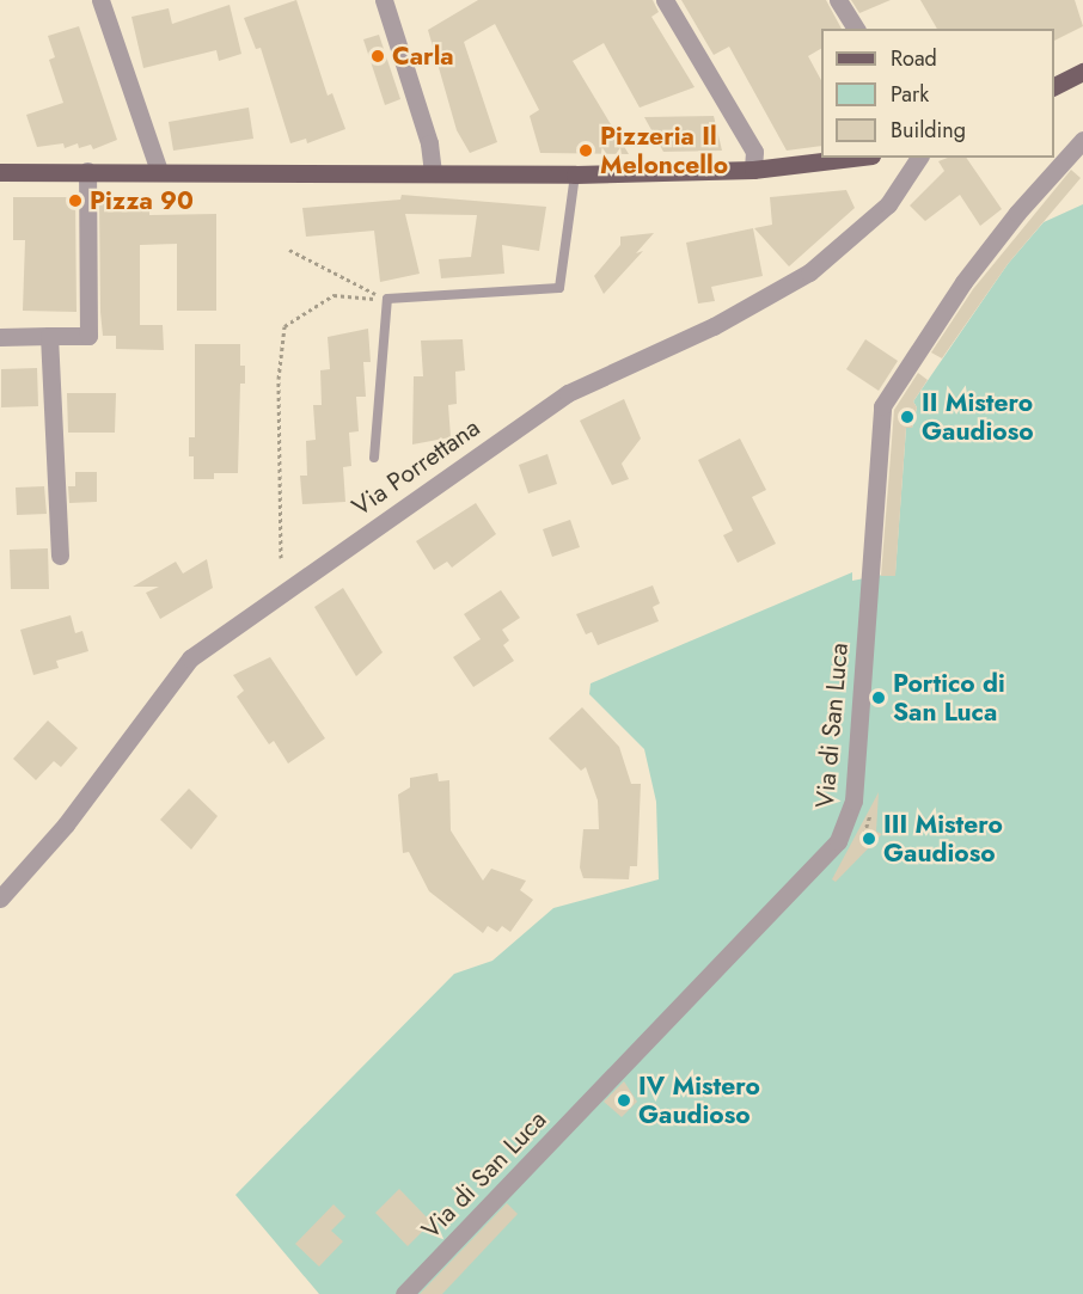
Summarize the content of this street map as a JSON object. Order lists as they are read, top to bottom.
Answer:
{
  "streets": {
    "street": ["Via Porrettana", "Via di San Luca"]
  },
  "places": [
    "Carla",
    "Pizzeria Il Meloncello",
    "Pizza 90",
    "II Mistero Gaudioso",
    "Portico di San Luca",
    "III Mistero Gaudioso",
    "IV Mistero Gaudioso"
  ],
  "legend": ["Road", "Park", "Building"]
}
